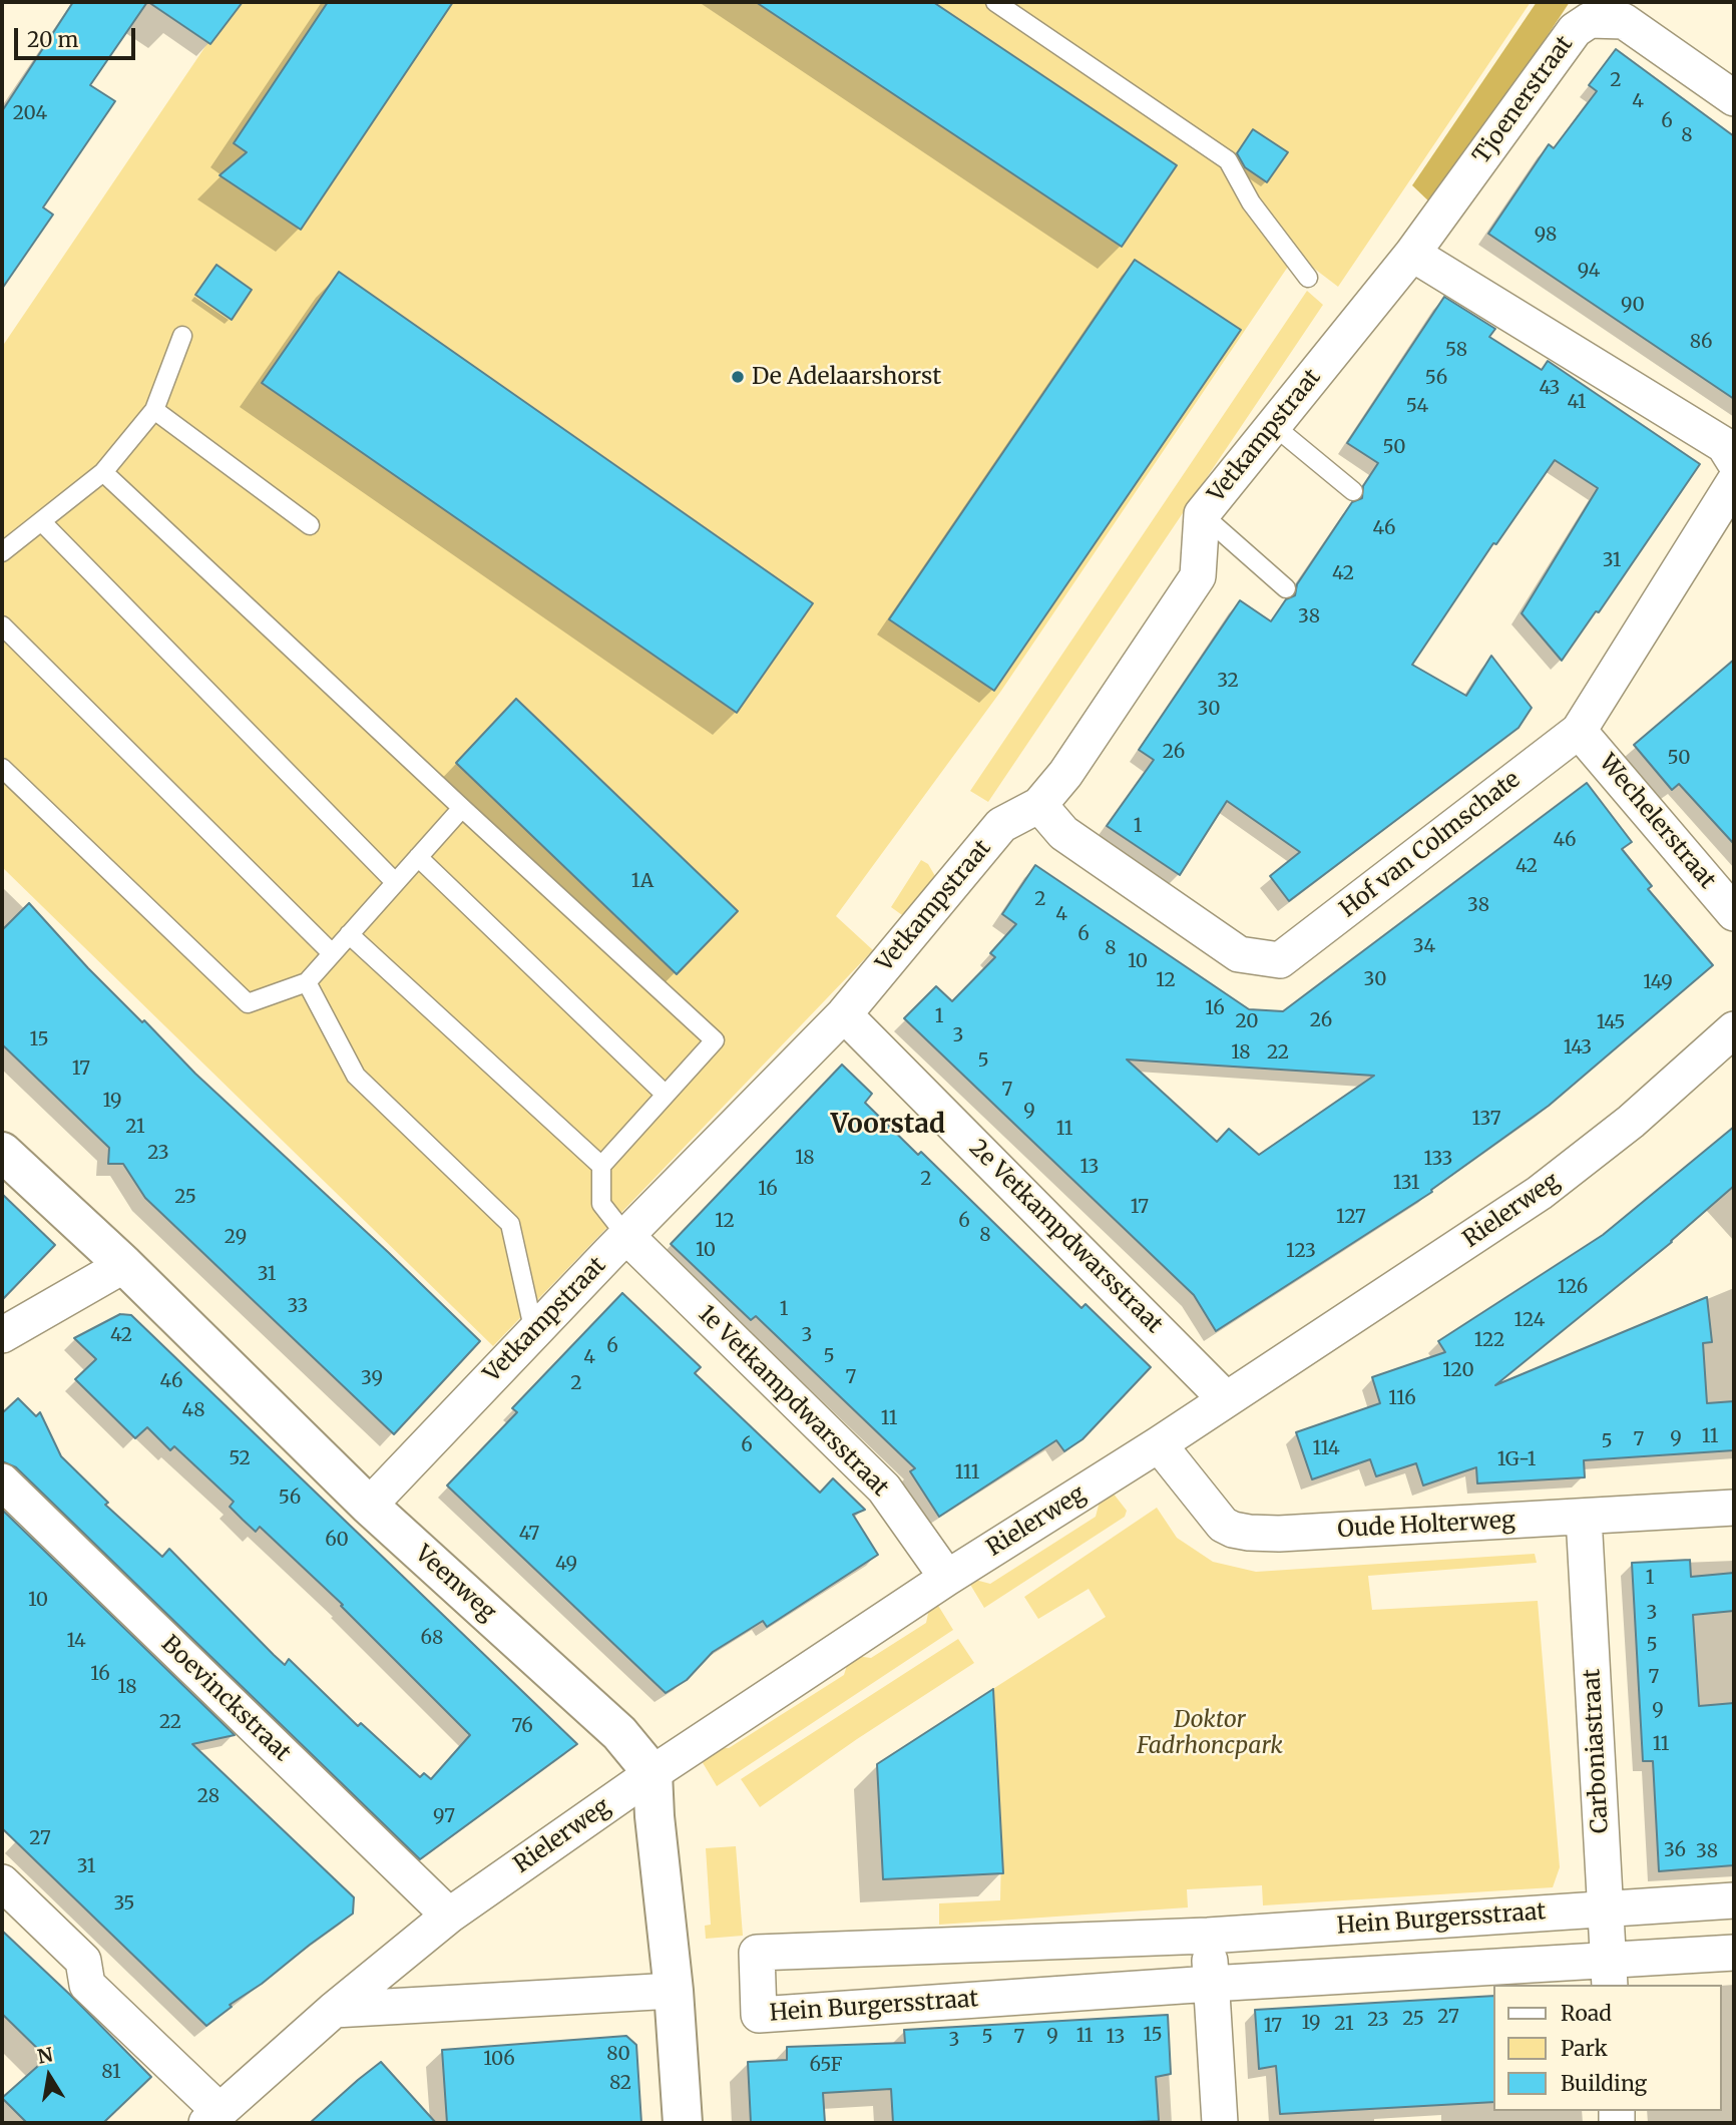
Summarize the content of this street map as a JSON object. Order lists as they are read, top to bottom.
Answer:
{
  "streets": {
    "street": [
      "Tjoenerstraat",
      "Vetkampstraat",
      "Wechelerstraat",
      "Hof van Colmschate",
      "Rielerweg",
      "2e Vetkampdwarsstraat",
      "1e Vetkampdwarsstraat",
      "Oude Holterweg",
      "Veenweg",
      "Boevinckstraat",
      "Carboniastraat",
      "Hein Burgersstraat"
    ]
  },
  "crossings": [
    ["Tjoenerstraat", "Vetkampstraat"],
    ["Vetkampstraat", "Hof van Colmschate"],
    ["Vetkampstraat", "2e Vetkampdwarsstraat"],
    ["Vetkampstraat", "1e Vetkampdwarsstraat"],
    ["Vetkampstraat", "Veenweg"],
    ["Wechelerstraat", "Hof van Colmschate"],
    ["Rielerweg", "2e Vetkampdwarsstraat"],
    ["Rielerweg", "1e Vetkampdwarsstraat"],
    ["Rielerweg", "Oude Holterweg"],
    ["Rielerweg", "Veenweg"],
    ["Rielerweg", "Boevinckstraat"],
    ["Oude Holterweg", "Carboniastraat"],
    ["Carboniastraat", "Hein Burgersstraat"]
  ],
  "districts": ["Voorstad"],
  "parks": ["Doktor Fadrhoncpark"],
  "places": ["De Adelaarshorst"],
  "house_numbers": [
    "2",
    "4",
    "204",
    "6",
    "8",
    "98",
    "94",
    "90",
    "86",
    "58",
    "56",
    "43",
    "41",
    "54",
    "50",
    "46",
    "31",
    "42",
    "38",
    "32",
    "30",
    "26",
    "50",
    "1",
    "46",
    "42",
    "1A",
    "2",
    "38",
    "4",
    "6",
    "34",
    "8",
    "10",
    "30",
    "12",
    "149",
    "16",
    "1",
    "26",
    "20",
    "145",
    "3",
    "15",
    "143",
    "18",
    "22",
    "5",
    "17",
    "7",
    "19",
    "9",
    "137",
    "21",
    "11",
    "23",
    "18",
    "133",
    "13",
    "2",
    "131",
    "16",
    "25",
    "17",
    "127",
    "12",
    "6",
    "8",
    "29",
    "10",
    "123",
    "31",
    "126",
    "33",
    "1",
    "124",
    "42",
    "3",
    "122",
    "6",
    "5",
    "4",
    "120",
    "7",
    "39",
    "46",
    "2",
    "116",
    "48",
    "11",
    "11",
    "9",
    "7",
    "5",
    "6",
    "114",
    "52",
    "1G-1",
    "111",
    "56",
    "47",
    "60",
    "49",
    "1",
    "10",
    "3",
    "68",
    "14",
    "5",
    "16",
    "7",
    "18",
    "9",
    "22",
    "76",
    "11",
    "28",
    "97",
    "27",
    "36",
    "38",
    "31",
    "35",
    "27",
    "25",
    "23",
    "19",
    "21",
    "17",
    "15",
    "9",
    "11",
    "5",
    "7",
    "13",
    "3",
    "80",
    "106",
    "65F",
    "81",
    "82"
  ],
  "legend": ["Road", "Park", "Building"],
  "scale_bar": "20 m",
  "north": "top"
}
